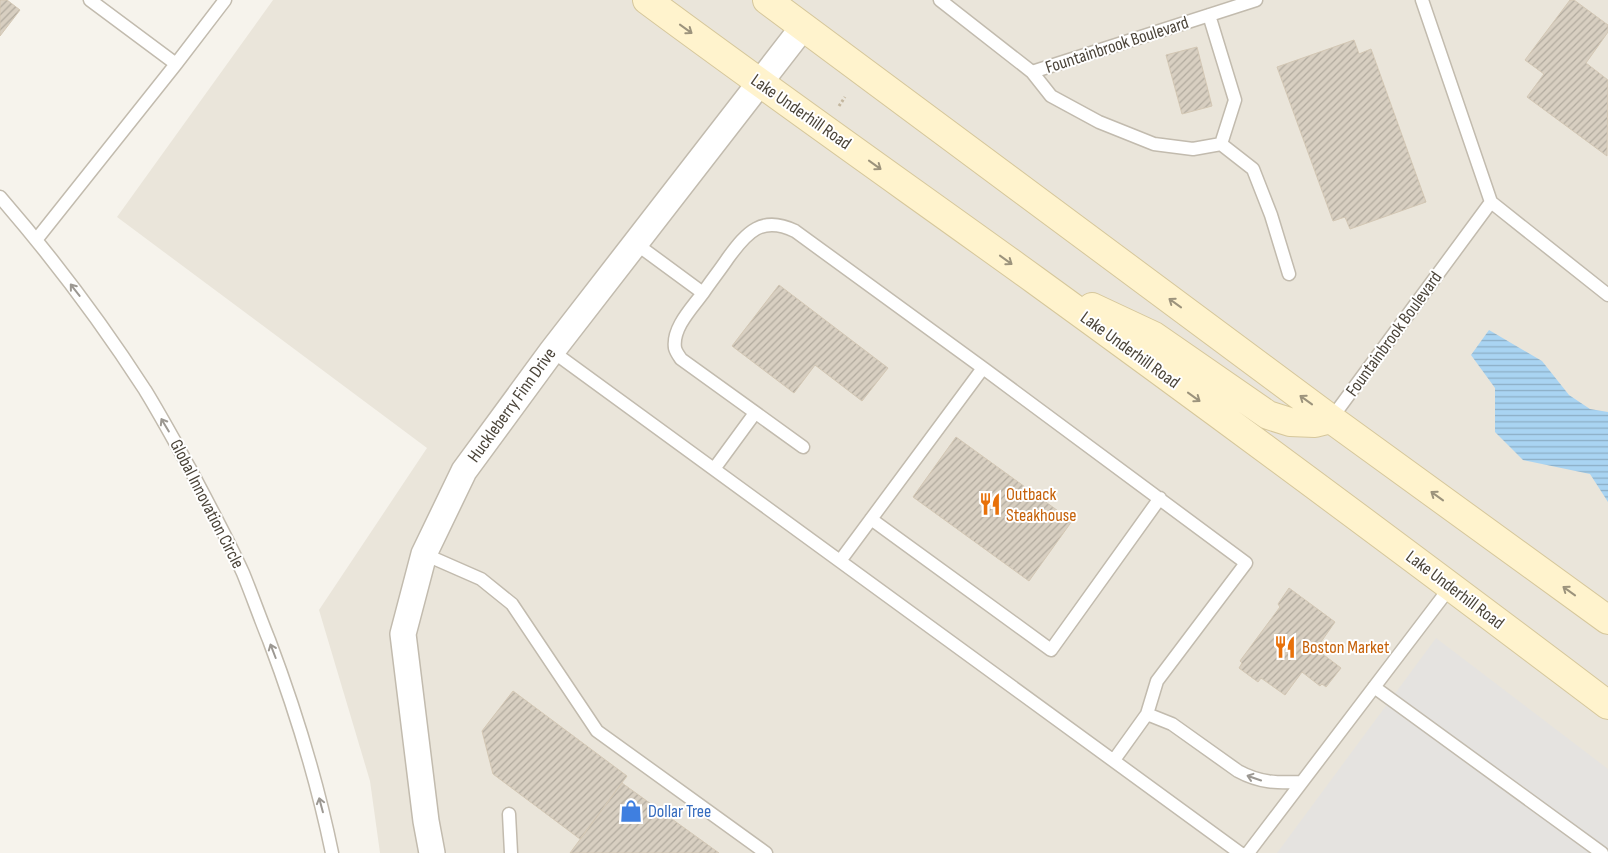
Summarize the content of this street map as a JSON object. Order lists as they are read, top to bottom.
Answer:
{
  "streets": {
    "street": ["Lake Underhill Road", "Huckleberry Finn Drive"],
    "lane": ["Fountainbrook Boulevard", "Global Innovation Circle"]
  },
  "crossings": [
    ["Lake Underhill Road", "Huckleberry Finn Drive"]
  ],
  "one_way": ["Global Innovation Circle"],
  "places": {
    "restaurant": ["Outback Steakhouse", "Boston Market"],
    "shop": ["Dollar Tree"]
  }
}
